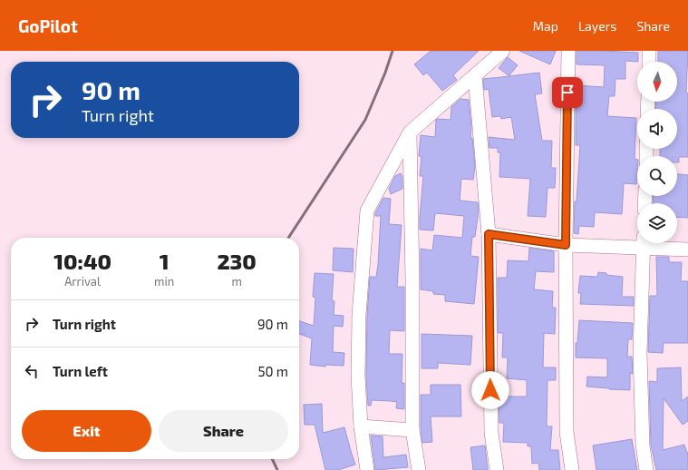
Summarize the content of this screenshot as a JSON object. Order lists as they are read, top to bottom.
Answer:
{
  "north": "bottom",
  "page": {
    "header": "GoPilot",
    "nav": ["Map", "Layers", "Share"],
    "turn": ["90 m", "Turn right"],
    "eta": [
      "10:40",
      "Arrival",
      "1",
      "min",
      "230",
      "m"
    ],
    "list": [
      {
        "name": "Turn right",
        "value": "90 m"
      },
      {
        "name": "Turn left",
        "value": "50 m"
      }
    ],
    "buttons": ["Exit", "Share"]
  }
}
